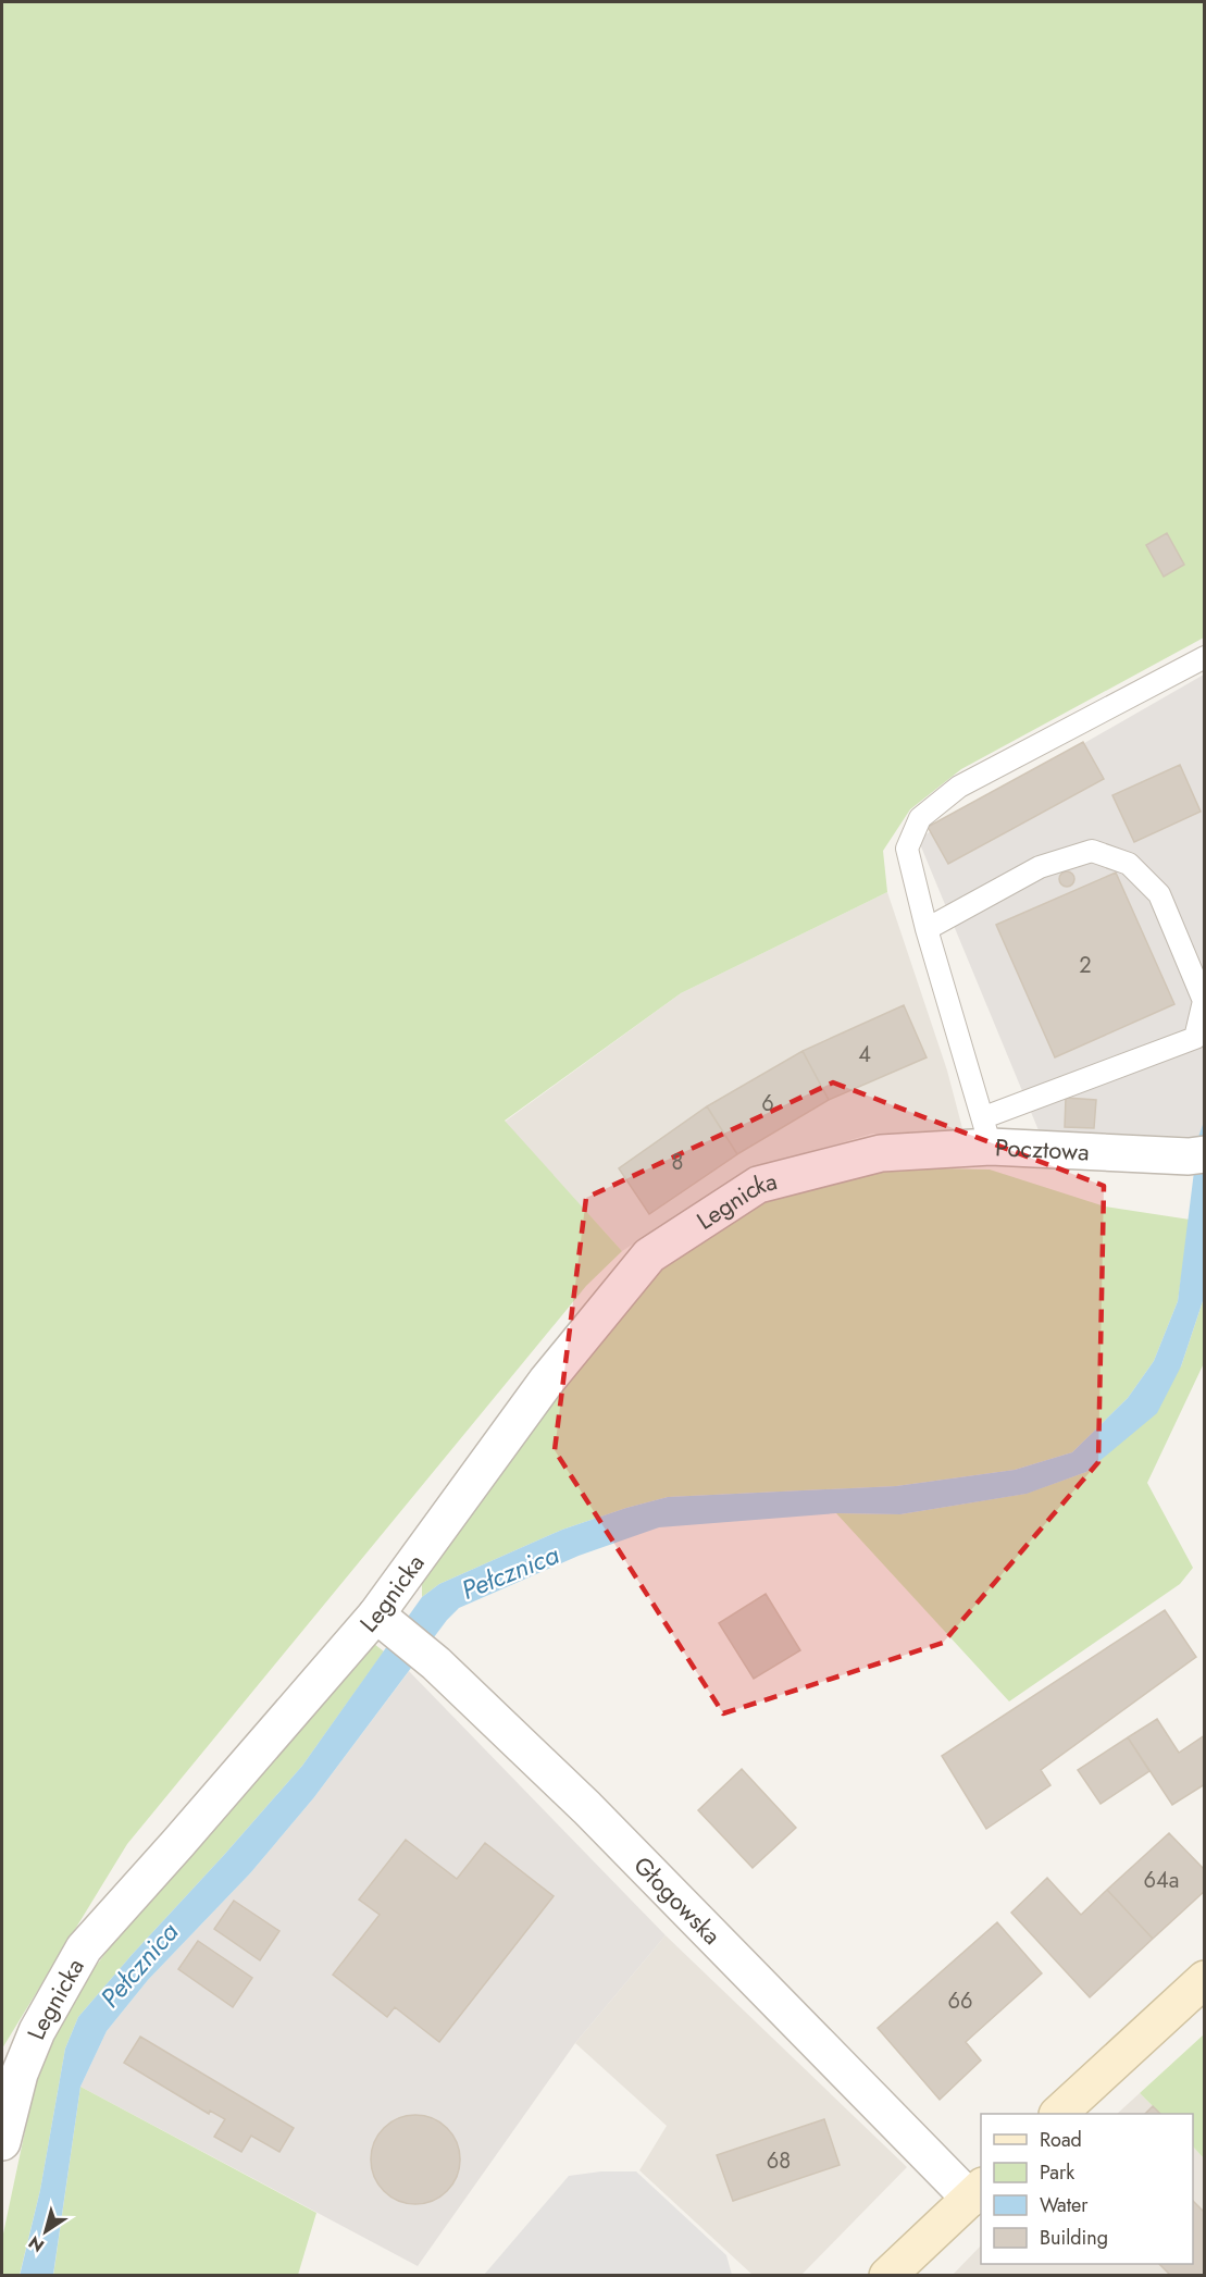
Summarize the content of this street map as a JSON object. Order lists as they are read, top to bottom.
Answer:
{
  "streets": {
    "street": ["Pocztowa", "Legnicka", "Głogowska"]
  },
  "crossings": [
    ["Pocztowa", "Legnicka"],
    ["Legnicka", "Głogowska"]
  ],
  "water": ["Pełcznica"],
  "house_numbers": [
    "2",
    "4",
    "6",
    "8",
    "64a",
    "66",
    "68"
  ],
  "legend": [
    "Road",
    "Park",
    "Water",
    "Building"
  ],
  "north": "bottom left"
}
